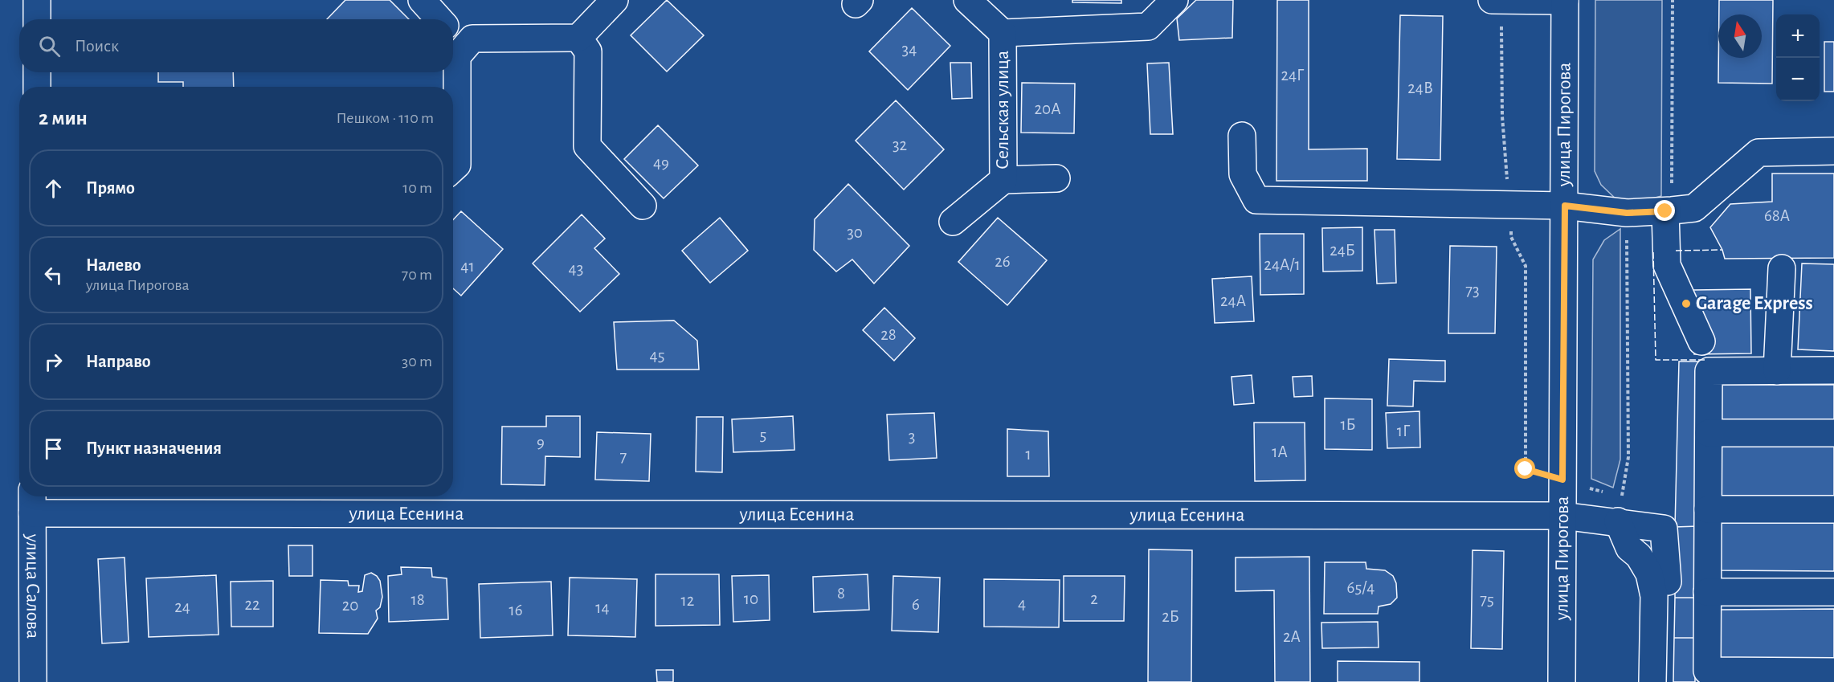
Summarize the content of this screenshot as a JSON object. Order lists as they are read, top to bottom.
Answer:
{
  "streets": {
    "street": [
      "Сельская улица",
      "улица Пирогова",
      "улица Есенина",
      "улица Салова"
    ]
  },
  "crossings": [
    ["улица Пирогова", "улица Есенина"],
    ["улица Есенина", "улица Салова"]
  ],
  "places": ["Garage Express"],
  "house_numbers": [
    "34",
    "24Г",
    "24В",
    "20А",
    "32",
    "49",
    "68А",
    "30",
    "24Б",
    "26",
    "24А/1",
    "41",
    "43",
    "73",
    "24А",
    "28",
    "45",
    "1Б",
    "1Г",
    "5",
    "3",
    "9",
    "1А",
    "1",
    "7",
    "65/4",
    "8",
    "10",
    "2",
    "18",
    "75",
    "12",
    "4",
    "22",
    "6",
    "20",
    "24",
    "14",
    "16",
    "2Б",
    "2А"
  ],
  "north": "top",
  "page": {
    "map_buttons": ["+", "−"],
    "search": "Поиск",
    "heading": ["2 мин", "Пешком · 110 m"],
    "list": [
      ["Прямо", "10 m"],
      ["Налево", "улица Пирогова", "70 m"],
      ["Направо", "30 m"],
      "Пункт назначения"
    ]
  }
}
